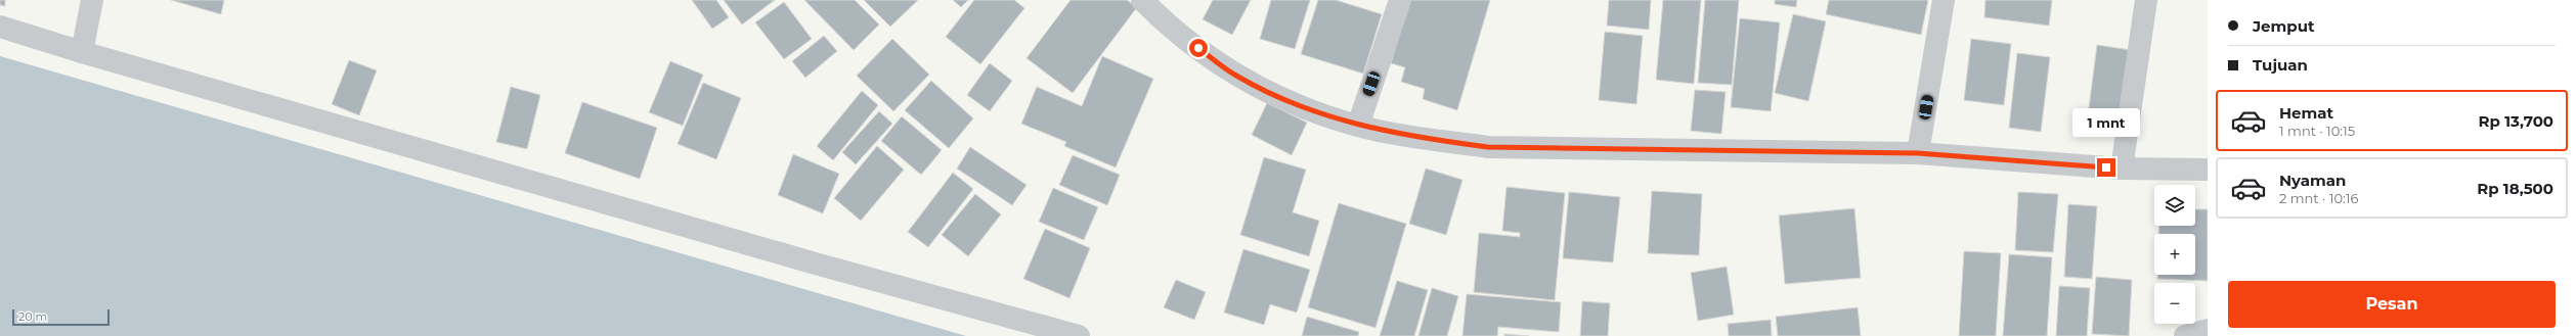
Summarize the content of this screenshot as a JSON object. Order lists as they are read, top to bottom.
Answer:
{
  "scale_bar": "20 m",
  "page": {
    "banner": ["Jemput", "Tujuan"],
    "list": [
      {
        "name": "Hemat",
        "note": "1 mnt · 10:15",
        "value": "Rp 13,700"
      },
      {
        "name": "Nyaman",
        "note": "2 mnt · 10:16",
        "value": "Rp 18,500"
      }
    ],
    "bubble": "1 mnt",
    "map_buttons": ["+", "−"],
    "buttons": "Pesan",
    "scale": "20 m"
  }
}
